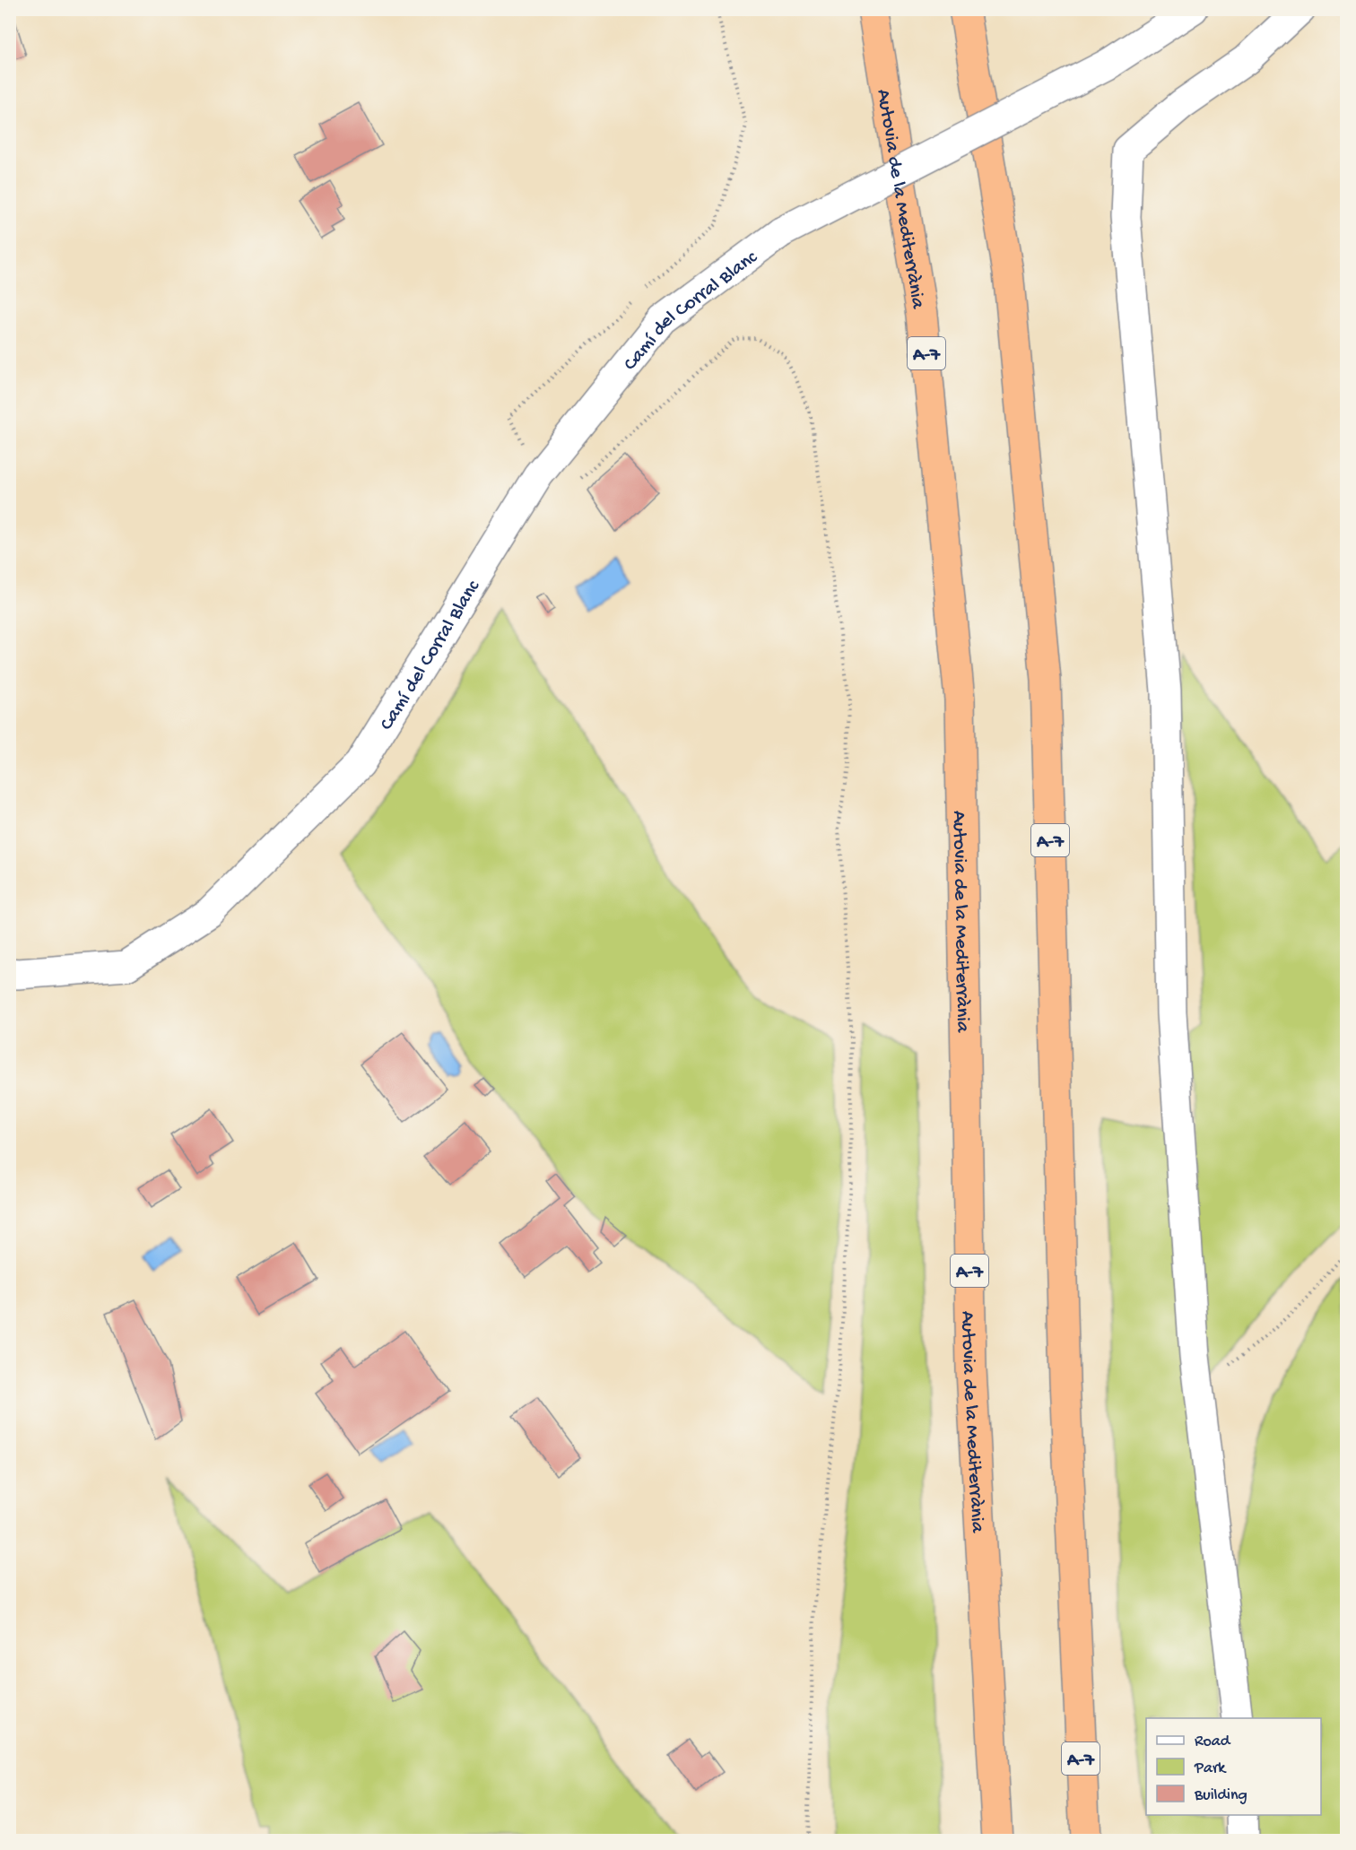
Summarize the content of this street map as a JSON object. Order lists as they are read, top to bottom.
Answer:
{
  "streets": {
    "highway": ["Autovia de la Mediterrània", "A-7"],
    "street": ["Camí del Corral Blanc"]
  },
  "legend": ["Road", "Park", "Building"]
}
